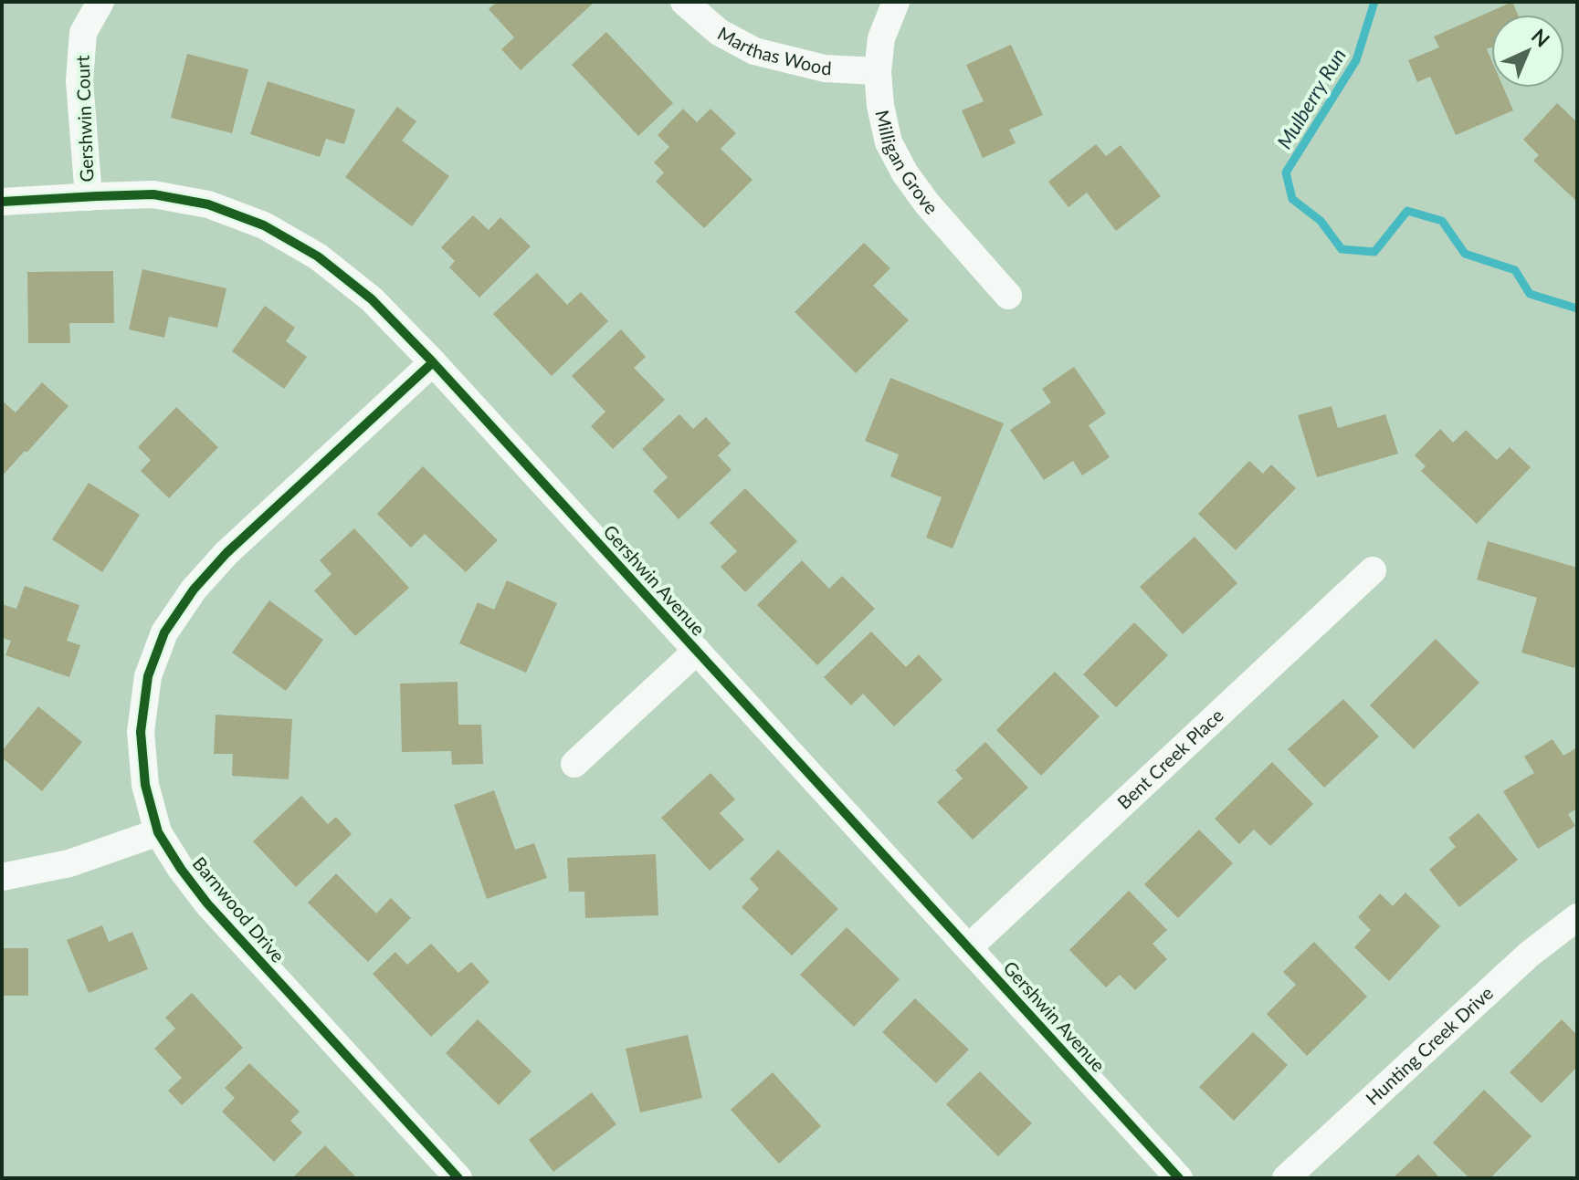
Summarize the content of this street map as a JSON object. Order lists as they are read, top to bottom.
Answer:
{
  "streets": {
    "street": [
      "Marthas Wood",
      "Gershwin Court",
      "Milligan Grove",
      "Gershwin Avenue",
      "Bent Creek Place",
      "Barnwood Drive",
      "Hunting Creek Drive"
    ]
  },
  "crossings": [
    ["Marthas Wood", "Milligan Grove"],
    ["Gershwin Court", "Gershwin Avenue"],
    ["Gershwin Avenue", "Bent Creek Place"],
    ["Gershwin Avenue", "Barnwood Drive"]
  ],
  "water": ["Mulberry Run"],
  "north": "top right"
}
